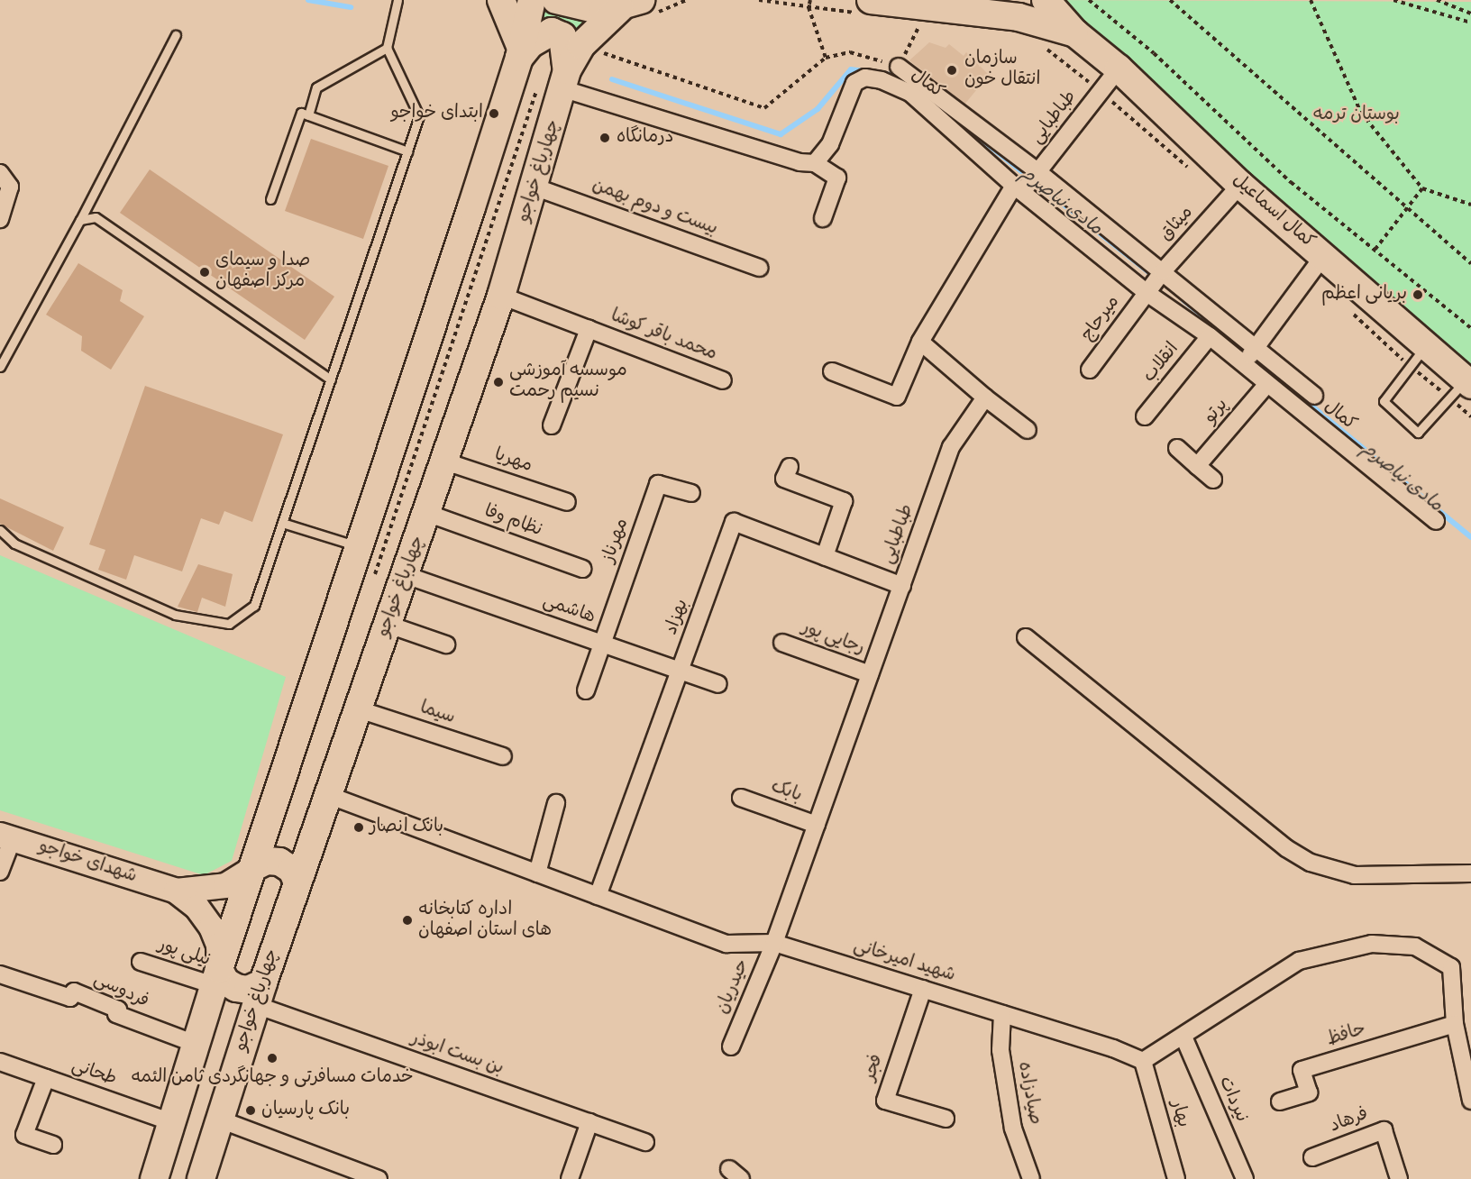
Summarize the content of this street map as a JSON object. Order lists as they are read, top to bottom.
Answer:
{
  "streets": {
    "main road": ["چهارباغ خواجو", "کمال اسماعیل", "شهدای خواجو"],
    "street": [
      "کمال",
      "طباطبایی",
      "بیست و دوم بهمن",
      "میثاق",
      "میرحاج",
      "محمد باقر کوشا",
      "انقلاب",
      "پرتو",
      "مهریا",
      "نظام وفا",
      "مهرناز",
      "هاشمی",
      "بهزاد",
      "رجایی پور",
      "سیما",
      "بابک",
      "نیلی پور",
      "شهید امیرخانی",
      "حیدریان",
      "فردوسی",
      "حافظ",
      "بن بست ابوذر",
      "فجر",
      "طحانی",
      "صیادزاده",
      "نیردات",
      "بهار",
      "فرهاد"
    ]
  },
  "crossings": [
    ["کمال", "طباطبایی"],
    ["کمال", "میثاق"],
    ["کمال", "میرحاج"],
    ["کمال", "انقلاب"],
    ["کمال", "پرتو"],
    ["طباطبایی", "کمال اسماعیل"],
    ["طباطبایی", "بهزاد"],
    ["طباطبایی", "رجایی پور"],
    ["طباطبایی", "بابک"],
    ["طباطبایی", "شهید امیرخانی"],
    ["طباطبایی", "حیدریان"],
    ["چهارباغ خواجو", "بیست و دوم بهمن"],
    ["چهارباغ خواجو", "محمد باقر کوشا"],
    ["چهارباغ خواجو", "مهریا"],
    ["چهارباغ خواجو", "نظام وفا"],
    ["چهارباغ خواجو", "هاشمی"],
    ["چهارباغ خواجو", "سیما"],
    ["چهارباغ خواجو", "شهید امیرخانی"],
    ["چهارباغ خواجو", "بن بست ابوذر"],
    ["کمال اسماعیل", "میثاق"],
    ["میثاق", "میرحاج"],
    ["مهرناز", "هاشمی"],
    ["هاشمی", "بهزاد"],
    ["بهزاد", "شهید امیرخانی"],
    ["شهید امیرخانی", "حیدریان"],
    ["شهید امیرخانی", "فجر"],
    ["شهید امیرخانی", "صیادزاده"],
    ["شهید امیرخانی", "بهار"]
  ],
  "water": ["مادی نیاصرم"],
  "parks": ["بوستان ترمه"],
  "places": [
    "سازمان انتقال خون",
    "ابتدای خواجو",
    "درمانگاه",
    "صدا و سیمای مرکز اصفهان",
    "بریانی اعظم",
    "موسسه آموزشی نسیم رحمت",
    "بانک انصار",
    "اداره کتابخانه های استان اصفهان",
    "خدمات مسافرتی و جهانگردی ثامن الئمه",
    "بانک پارسیان"
  ]
}
